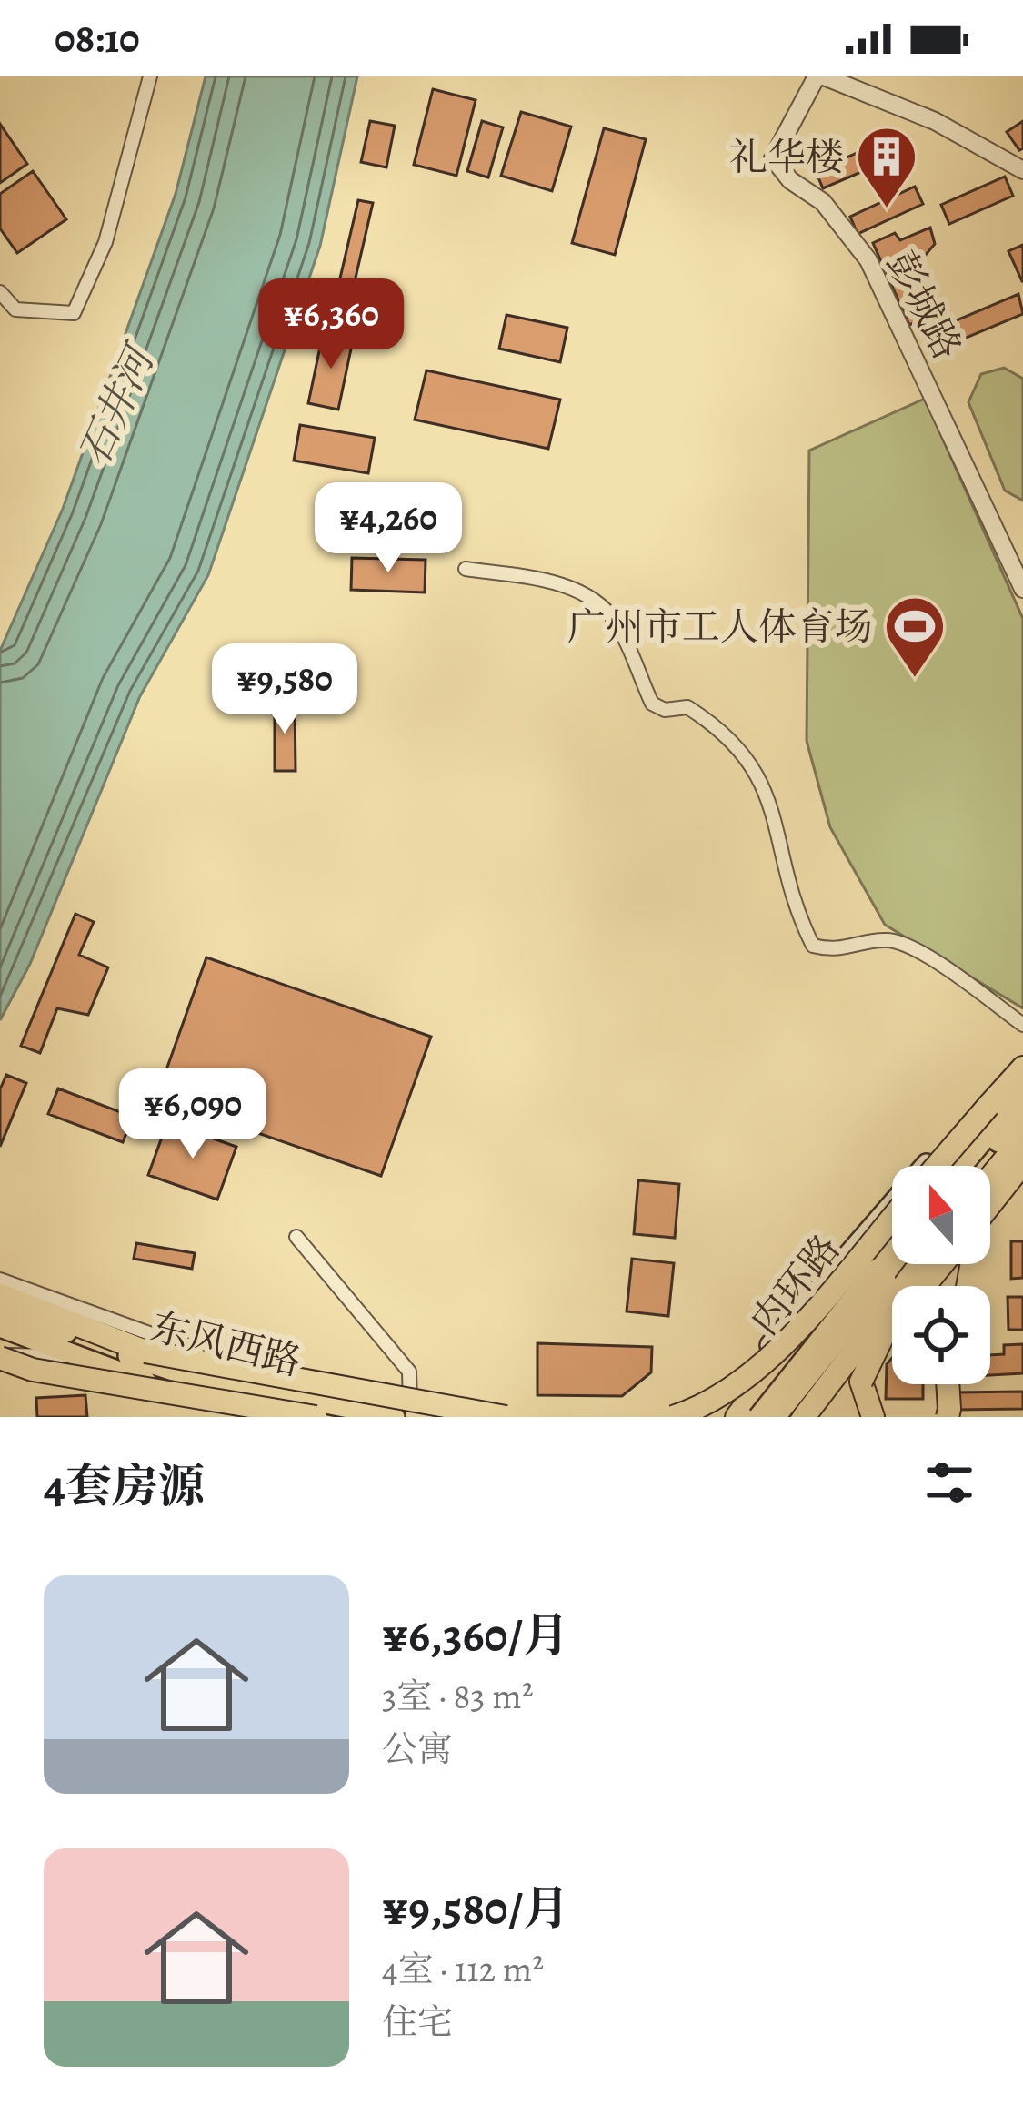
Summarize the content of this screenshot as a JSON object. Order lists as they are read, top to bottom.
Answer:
{
  "streets": {
    "highway": ["内环路"],
    "main road": ["东风西路"],
    "street": ["彭城路"]
  },
  "water": ["石井河"],
  "places": {
    "building": ["礼华楼"],
    "sports": ["广州市工人体育场"]
  },
  "north": "top",
  "page": {
    "status": "08:10",
    "price": [
      "¥6,360",
      "¥4,260",
      "¥9,580",
      "¥6,090"
    ],
    "heading": "4套房源",
    "list": [
      {
        "name": "¥6,360/月",
        "note": "3室 · 83 m² · 公寓"
      },
      {
        "name": "¥9,580/月",
        "note": "4室 · 112 m² · 住宅"
      }
    ]
  }
}
